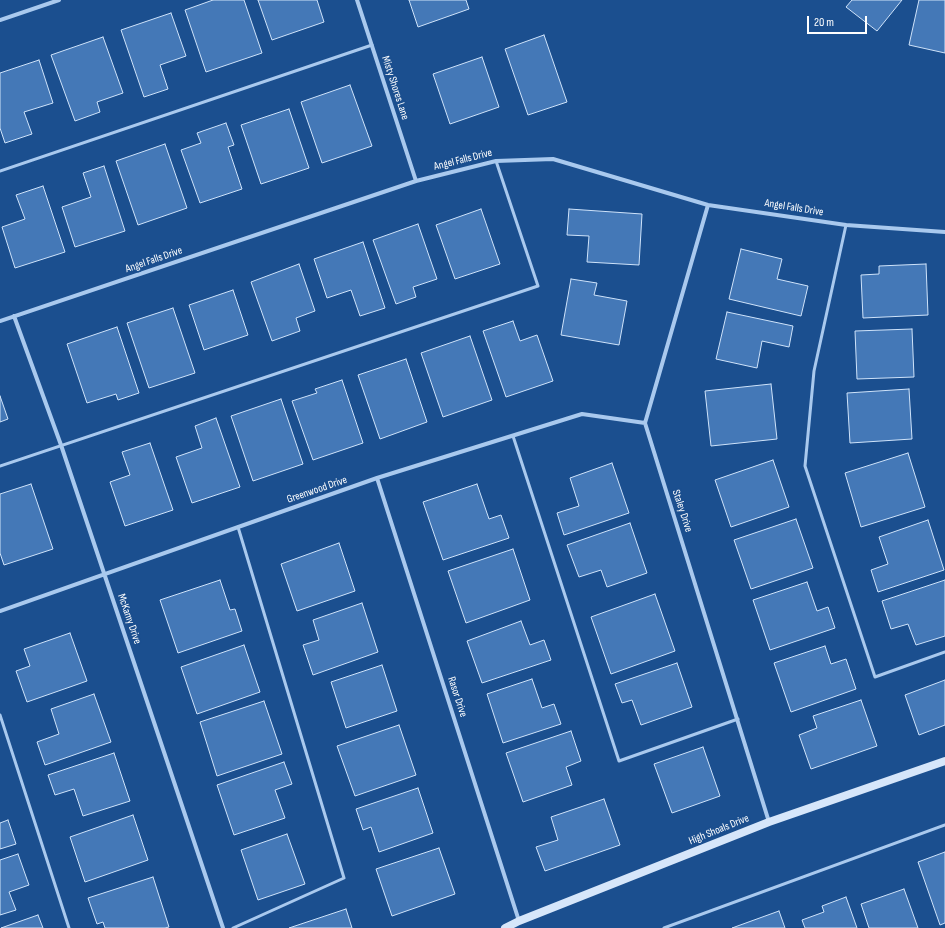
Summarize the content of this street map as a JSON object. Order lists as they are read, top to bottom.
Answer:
{
  "streets": {
    "street": [
      "Misty Shores Lane",
      "Angel Falls Drive",
      "Greenwood Drive",
      "Staley Drive",
      "McKamy Drive",
      "Rasor Drive",
      "High Shoals Drive"
    ]
  },
  "crossings": [
    ["Misty Shores Lane", "Angel Falls Drive"],
    ["Angel Falls Drive", "McKamy Drive"],
    ["Greenwood Drive", "Staley Drive"],
    ["Greenwood Drive", "McKamy Drive"],
    ["Greenwood Drive", "Rasor Drive"],
    ["Staley Drive", "High Shoals Drive"],
    ["Rasor Drive", "High Shoals Drive"]
  ],
  "scale_bar": "20 m"
}
